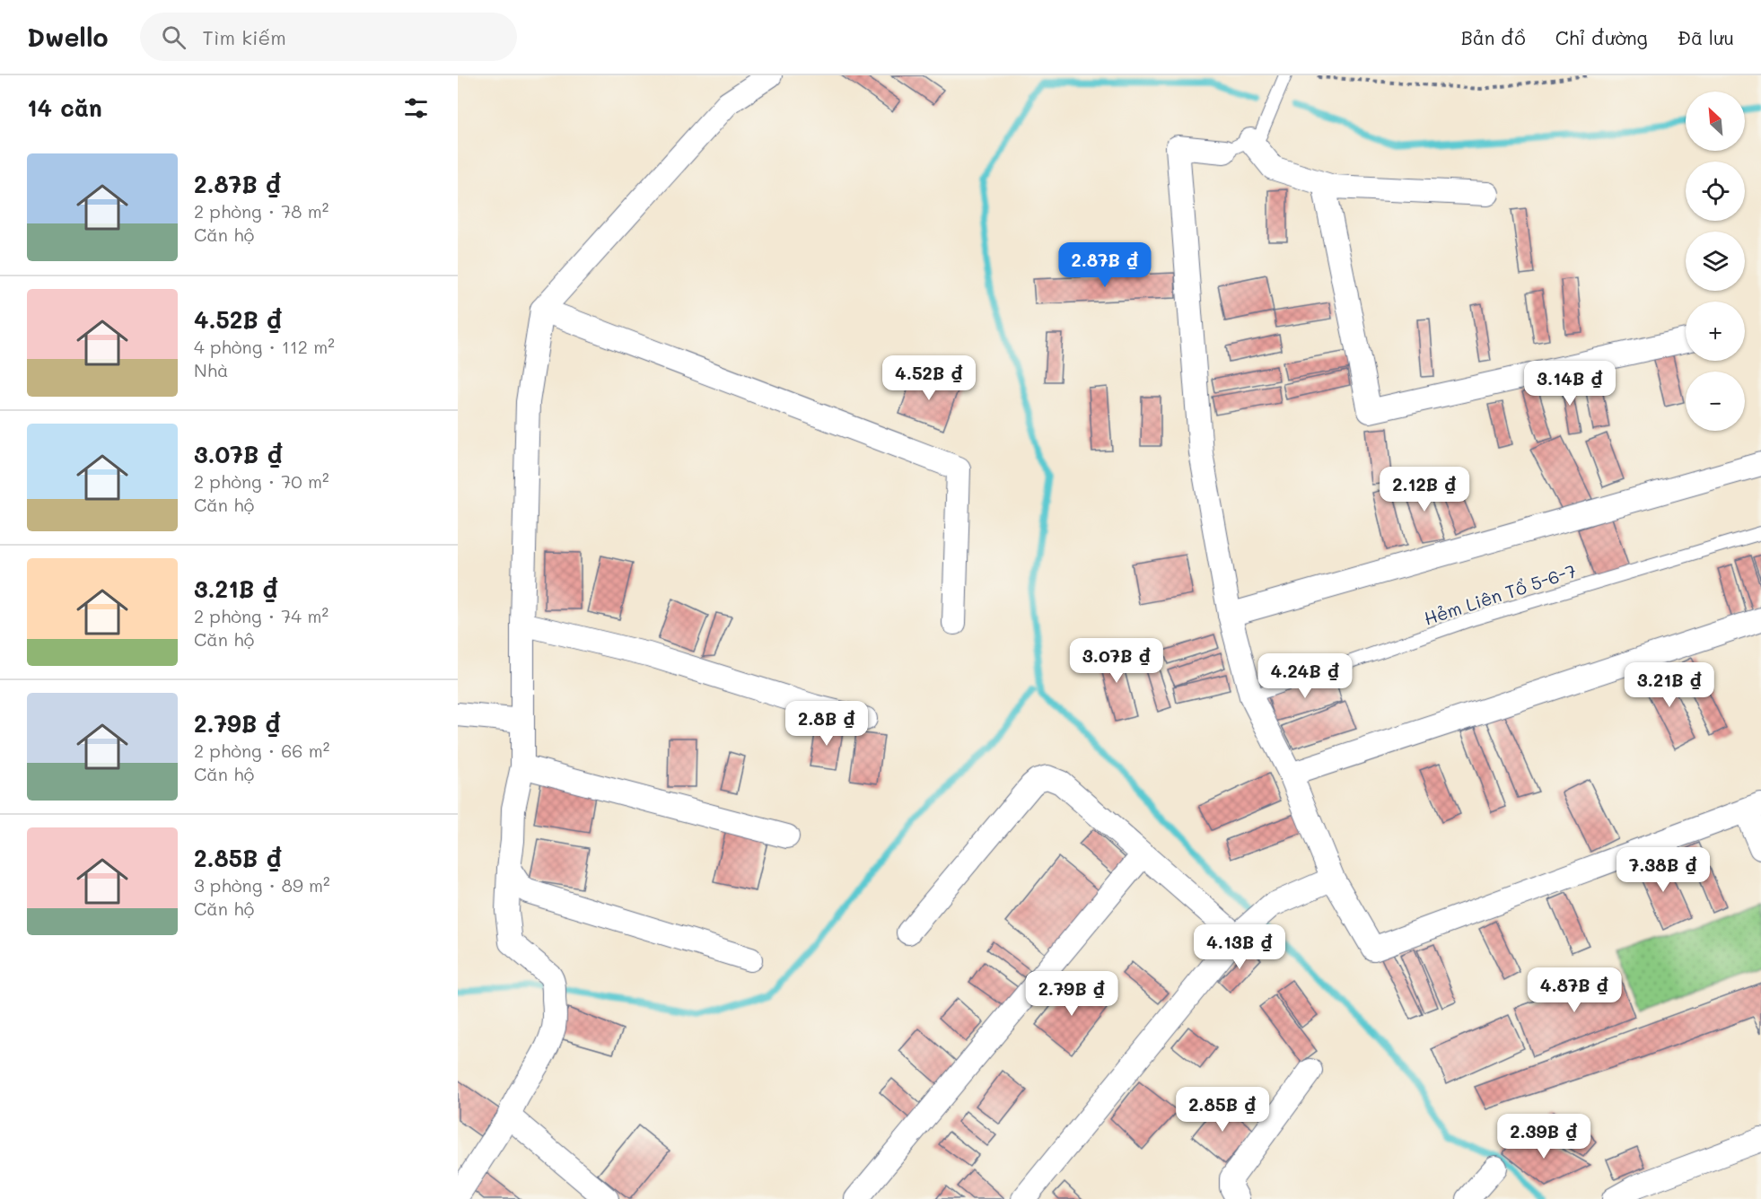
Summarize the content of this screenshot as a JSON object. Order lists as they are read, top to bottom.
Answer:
{
  "streets": {
    "lane": ["Hẻm Liên Tổ 5-6-7"]
  },
  "north": "top left",
  "page": {
    "header": "Dwello",
    "search": "Tìm kiếm",
    "nav": ["Bản đồ", "Chỉ đường", "Đã lưu"],
    "heading": "14 căn",
    "map_buttons": ["+", "−"],
    "list": [
      {
        "name": "2.87B ₫",
        "note": "2 phòng · 78 m² · Căn hộ"
      },
      {
        "name": "4.52B ₫",
        "note": "4 phòng · 112 m² · Nhà"
      },
      {
        "name": "3.07B ₫",
        "note": "2 phòng · 70 m² · Căn hộ"
      },
      {
        "name": "3.21B ₫",
        "note": "2 phòng · 74 m² · Căn hộ"
      },
      {
        "name": "2.79B ₫",
        "note": "2 phòng · 66 m² · Căn hộ"
      },
      {
        "name": "2.85B ₫",
        "note": "3 phòng · 89 m² · Căn hộ"
      }
    ],
    "price": [
      "2.87B ₫",
      "4.52B ₫",
      "3.14B ₫",
      "2.12B ₫",
      "3.07B ₫",
      "4.24B ₫",
      "3.21B ₫",
      "2.8B ₫",
      "7.38B ₫",
      "4.13B ₫",
      "4.87B ₫",
      "2.79B ₫",
      "2.85B ₫",
      "2.39B ₫"
    ]
  }
}
